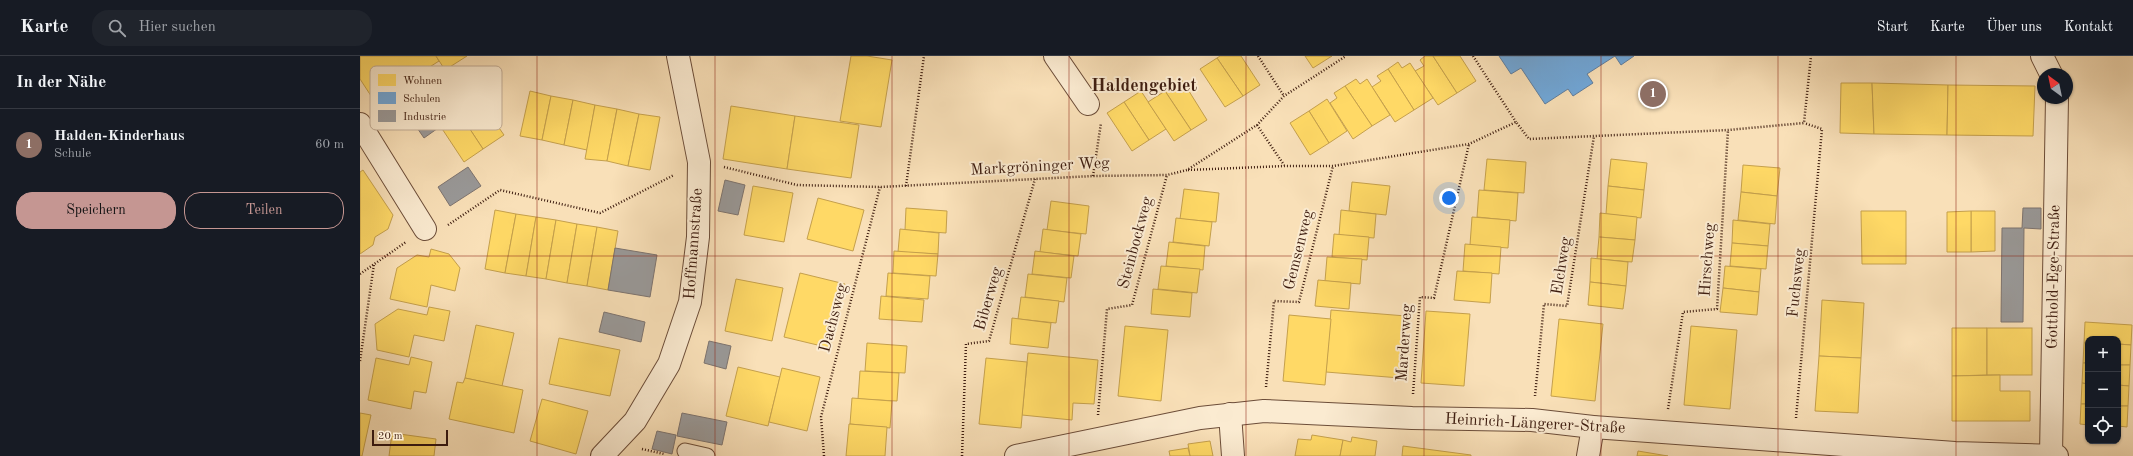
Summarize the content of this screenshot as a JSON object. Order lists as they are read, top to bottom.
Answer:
{
  "streets": {
    "street": ["Hoffmannstraße", "Gotthold-Ege-Straße", "Heinrich-Längerer-Straße"],
    "path": [
      "Markgröninger Weg",
      "Steinbockweg",
      "Gemsenweg",
      "Hirschweg",
      "Elchweg",
      "Fuchsweg",
      "Biberweg",
      "Dachsweg",
      "Marderweg"
    ]
  },
  "crossings": [
    ["Markgröninger Weg", "Steinbockweg"],
    ["Markgröninger Weg", "Hoffmannstraße"],
    ["Markgröninger Weg", "Biberweg"],
    ["Markgröninger Weg", "Dachsweg"],
    ["Steinbockweg", "Heinrich-Längerer-Straße"],
    ["Gotthold-Ege-Straße", "Heinrich-Längerer-Straße"],
    ["Fuchsweg", "Heinrich-Längerer-Straße"]
  ],
  "districts": ["Haldengebiet"],
  "legend": ["Wohnen", "Schulen", "Industrie"],
  "scale_bar": "20 m",
  "north": "top left",
  "page": {
    "header": "Karte",
    "search": "Hier suchen",
    "nav": [
      "Start",
      "Karte",
      "Über uns",
      "Kontakt"
    ],
    "heading": "In der Nähe",
    "pins": "1",
    "list": [
      {
        "mark": "1",
        "name": "Halden-Kinderhaus",
        "note": "Schule",
        "value": "60 m"
      }
    ],
    "buttons": ["Speichern", "Teilen"],
    "map_buttons": ["+", "−"],
    "scale": "20 m"
  }
}
